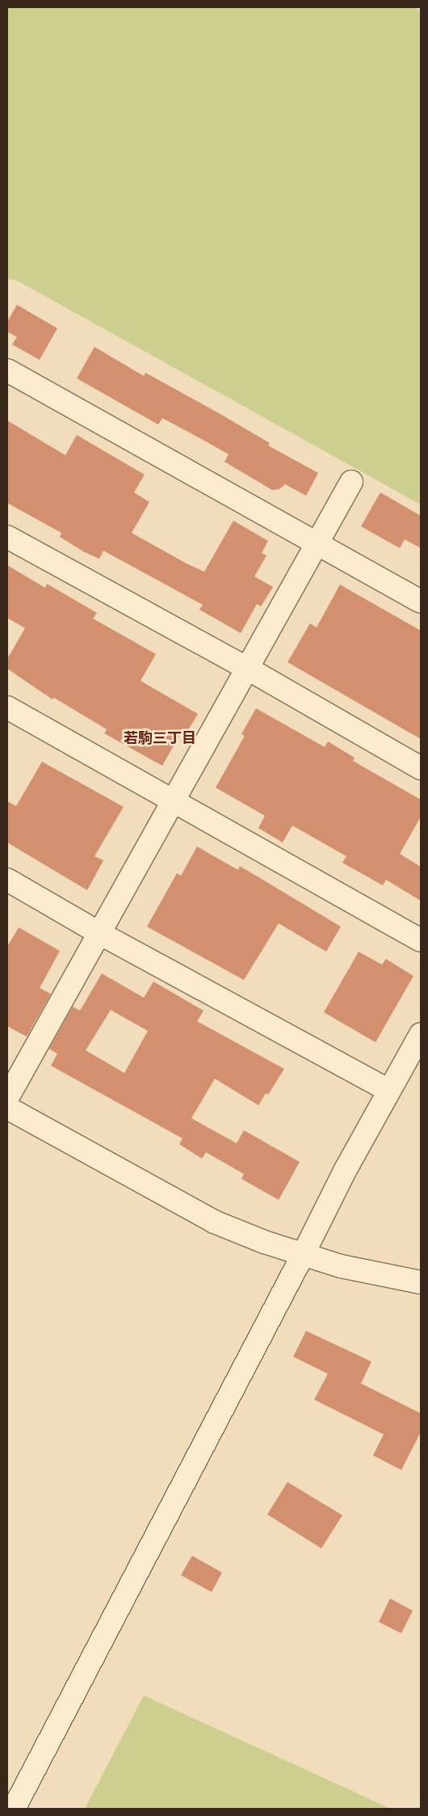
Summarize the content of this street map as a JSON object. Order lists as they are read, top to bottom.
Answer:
{
  "districts": ["若駒三丁目"]
}
